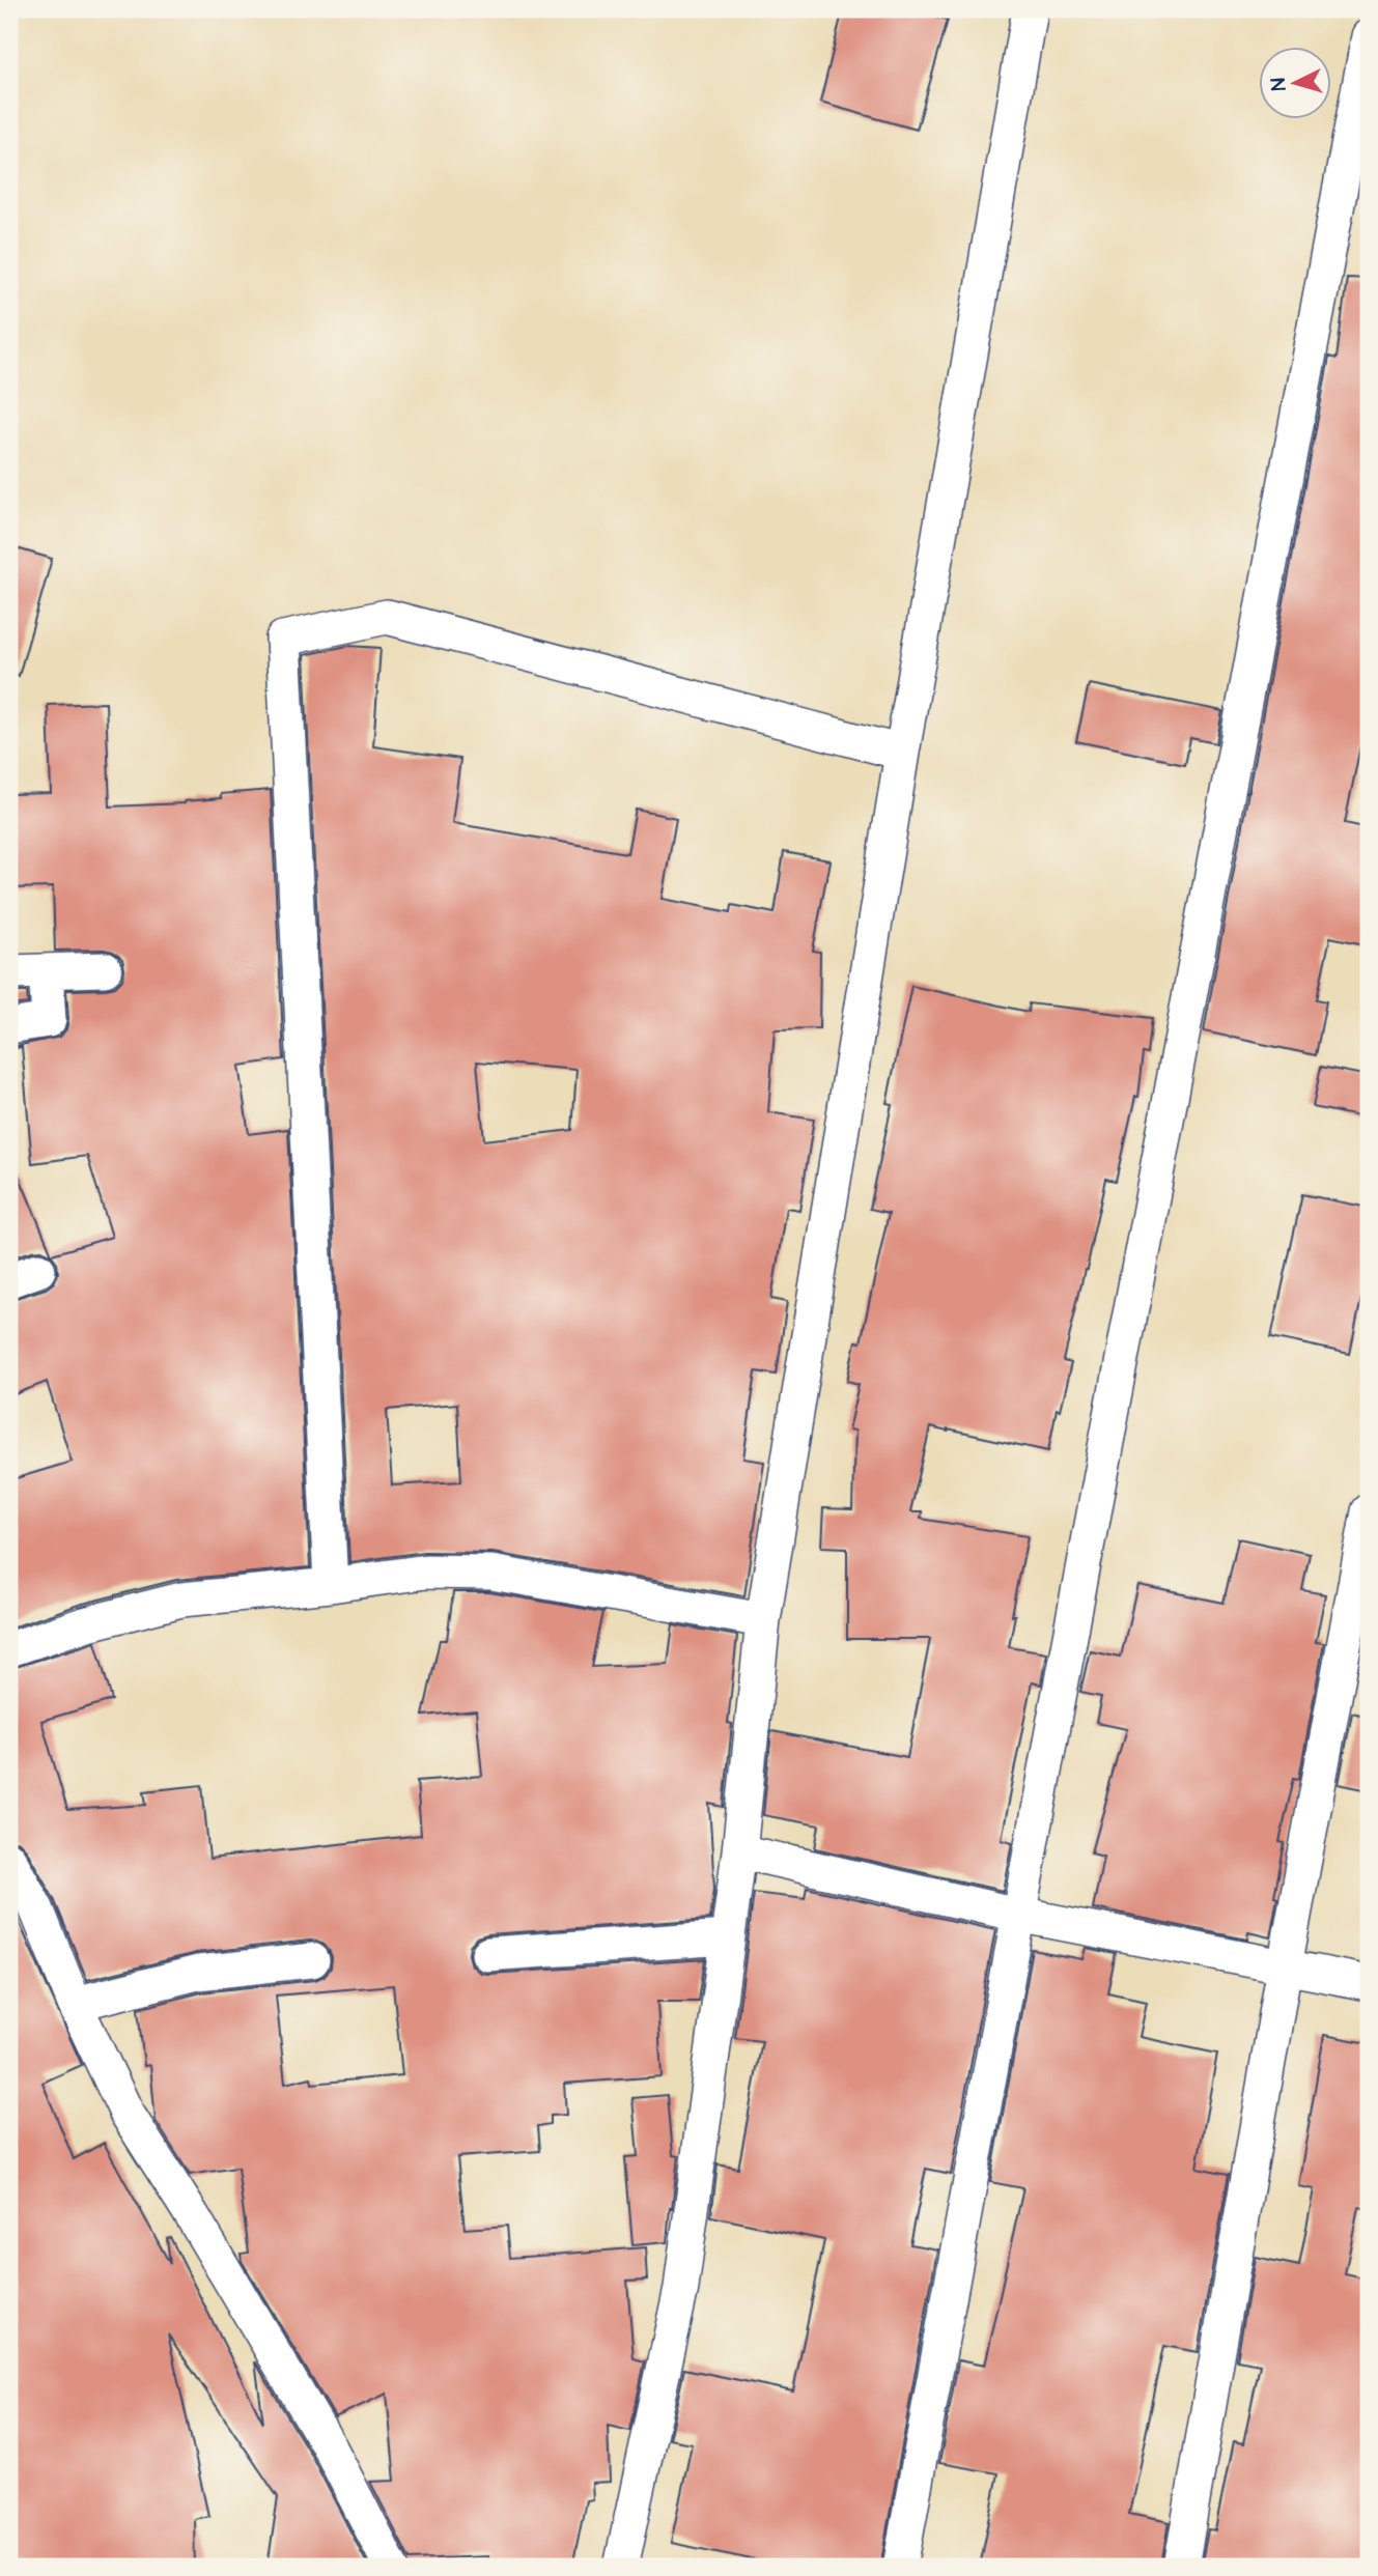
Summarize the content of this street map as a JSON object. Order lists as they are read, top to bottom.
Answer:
{
  "north": "left"
}
